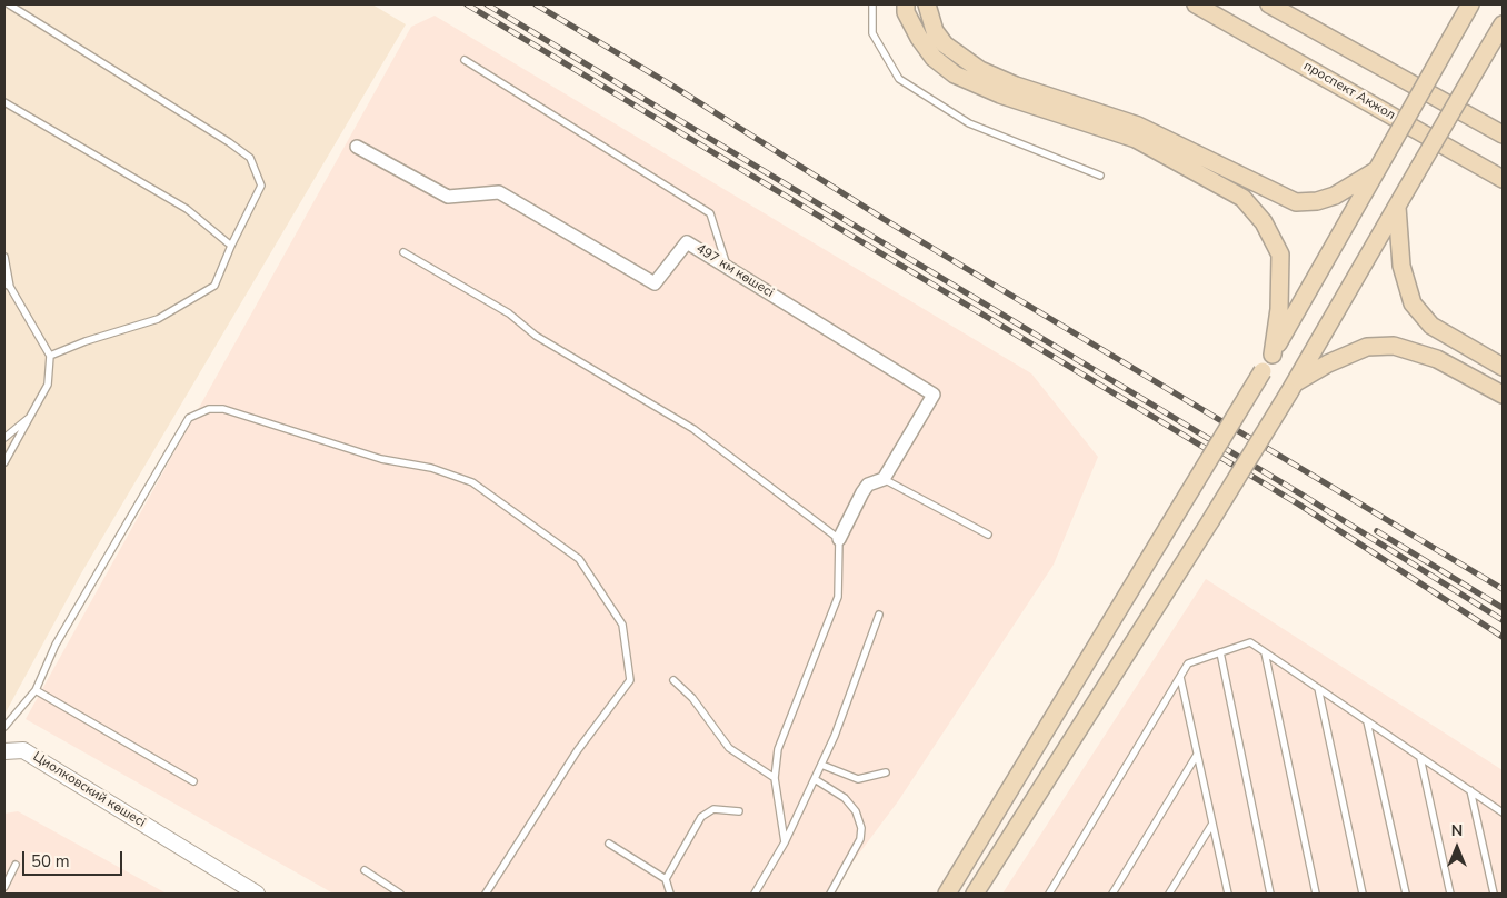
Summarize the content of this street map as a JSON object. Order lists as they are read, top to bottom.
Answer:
{
  "streets": {
    "main road": ["проспект Акжол"],
    "street": ["497 км көшесі", "Циолковский көшесі"]
  },
  "scale_bar": "50 m",
  "north": "top"
}
